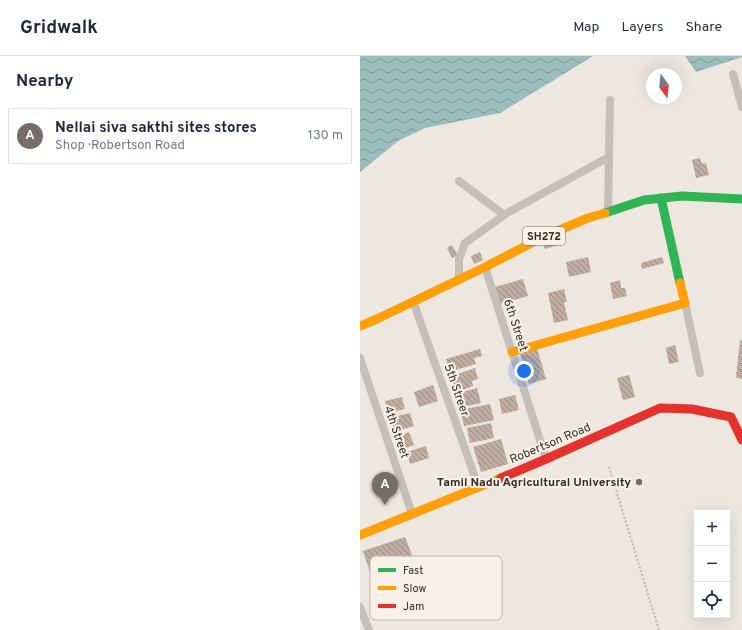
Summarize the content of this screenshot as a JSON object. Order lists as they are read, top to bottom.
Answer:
{
  "streets": {
    "street": [
      "SH272",
      "6th Street",
      "5th Streer",
      "4th Street",
      "Robertson Road"
    ]
  },
  "crossings": [
    ["SH272", "6th Street"],
    ["SH272", "5th Streer"],
    ["6th Street", "Robertson Road"],
    ["5th Streer", "Robertson Road"],
    ["4th Street", "Robertson Road"]
  ],
  "places": ["Tamil Nadu Agricultural University"],
  "legend": ["Fast", "Slow", "Jam"],
  "north": "bottom",
  "page": {
    "header": "Gridwalk",
    "nav": ["Map", "Layers", "Share"],
    "heading": "Nearby",
    "list": [
      {
        "mark": "A",
        "name": "Nellai siva sakthi sites stores",
        "note": "Shop · Robertson Road",
        "value": "130 m"
      }
    ],
    "pins": "A",
    "map_buttons": ["+", "−"]
  }
}
